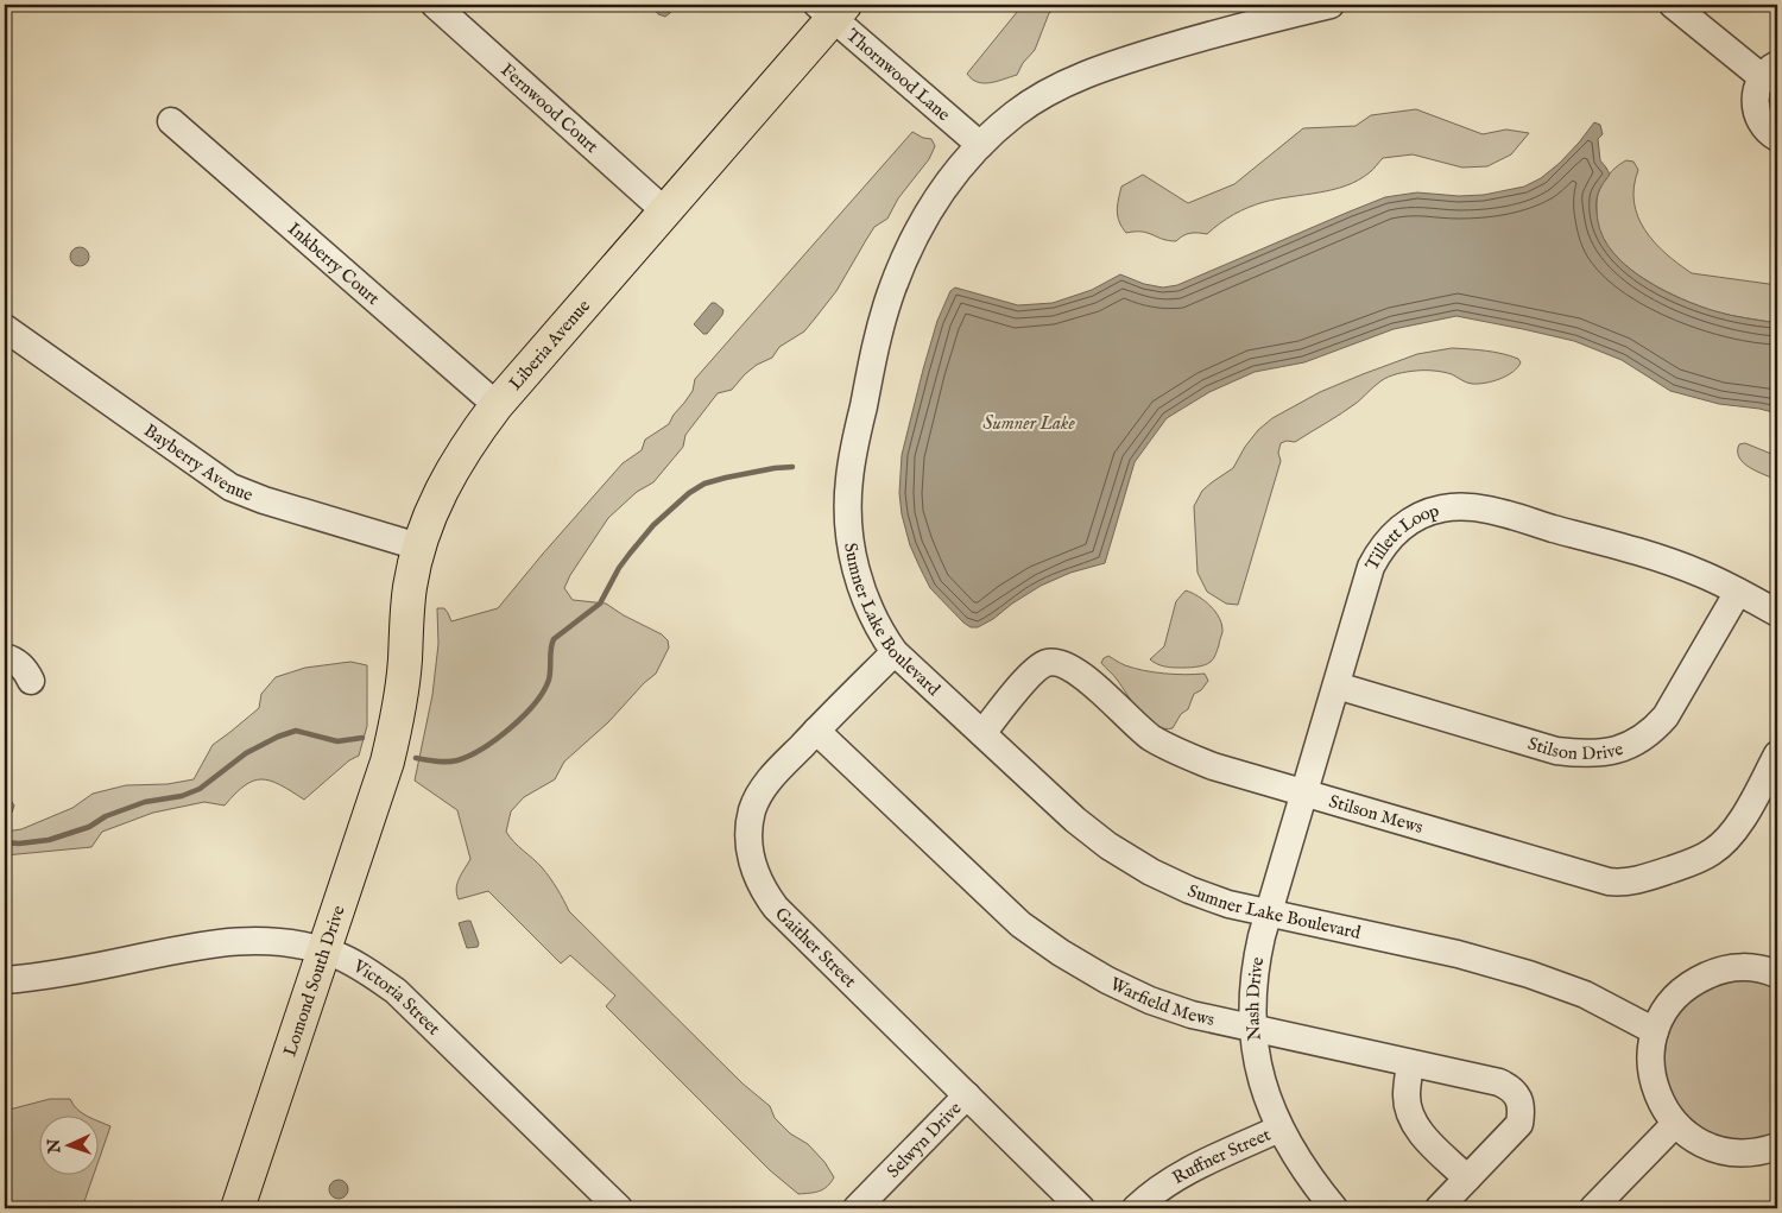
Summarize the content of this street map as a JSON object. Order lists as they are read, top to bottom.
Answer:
{
  "streets": {
    "main road": ["Liberia Avenue", "Lomond South Drive"],
    "street": [
      "Thornwood Lane",
      "Fernwood Court",
      "Inkberry Court",
      "Bayberry Avenue",
      "Tillett Loop",
      "Sumner Lake Boulevard",
      "Stilson Drive",
      "Stilson Mews",
      "Gaither Street",
      "Victoria Street",
      "Nash Drive",
      "Warfield Mews",
      "Selwyn Drive",
      "Ruffner Street"
    ]
  },
  "crossings": [
    ["Thornwood Lane", "Liberia Avenue"],
    ["Thornwood Lane", "Sumner Lake Boulevard"],
    ["Fernwood Court", "Liberia Avenue"],
    ["Inkberry Court", "Liberia Avenue"],
    ["Liberia Avenue", "Bayberry Avenue"],
    ["Liberia Avenue", "Lomond South Drive"],
    ["Tillett Loop", "Sumner Lake Boulevard"],
    ["Tillett Loop", "Stilson Drive"],
    ["Tillett Loop", "Stilson Mews"],
    ["Tillett Loop", "Nash Drive"],
    ["Sumner Lake Boulevard", "Stilson Mews"],
    ["Sumner Lake Boulevard", "Gaither Street"],
    ["Sumner Lake Boulevard", "Nash Drive"],
    ["Gaither Street", "Warfield Mews"],
    ["Gaither Street", "Selwyn Drive"],
    ["Lomond South Drive", "Victoria Street"],
    ["Nash Drive", "Warfield Mews"],
    ["Nash Drive", "Ruffner Street"]
  ],
  "water": ["Sumner Lake"],
  "north": "left"
}
